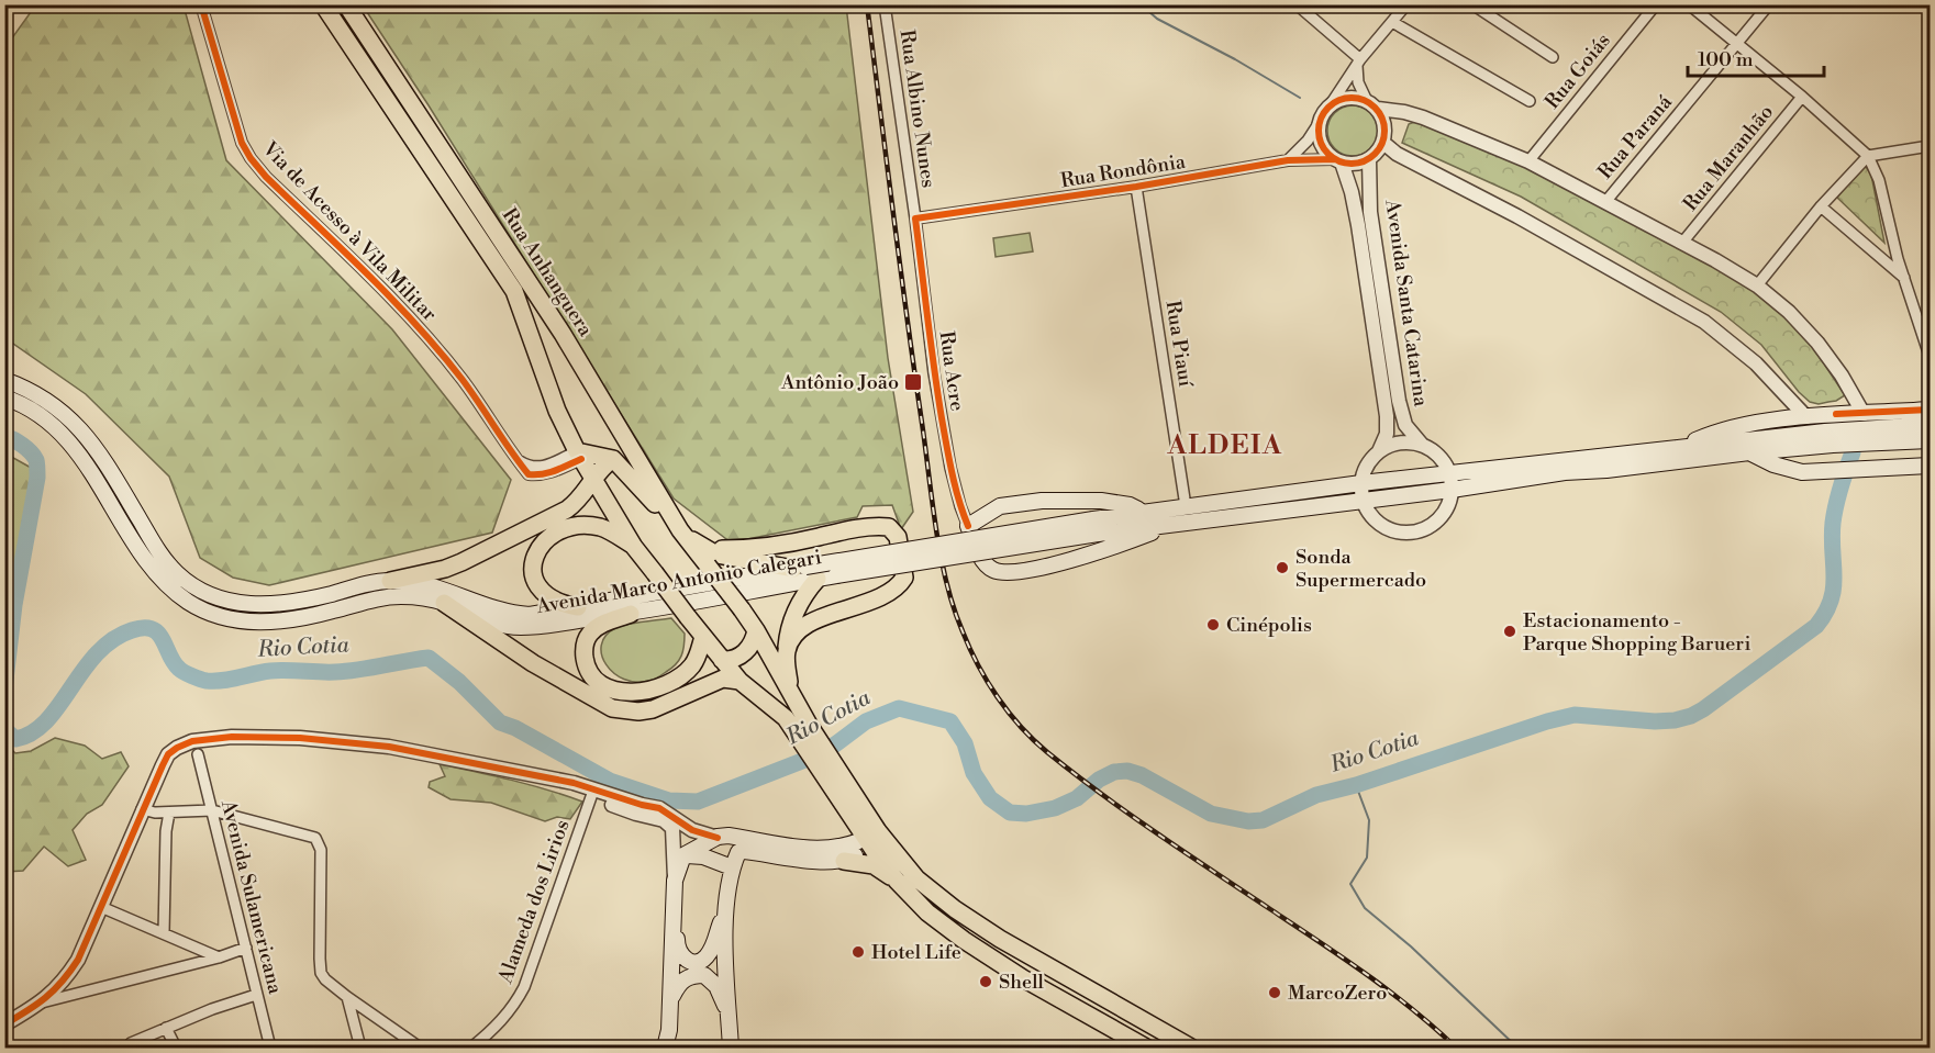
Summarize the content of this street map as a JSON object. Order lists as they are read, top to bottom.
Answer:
{
  "streets": {
    "main road": ["Rua Anhanguera", "Avenida Marco Antonio Calegari"],
    "street": [
      "Rua Goiás",
      "Rua Albino Nunes",
      "Rua Paraná",
      "Rua Maranhão",
      "Rua Rondônia",
      "Via de Acesso à Vila Militar",
      "Avenida Santa Catarina",
      "Rua Piauí",
      "Rua Acre",
      "Avenida Sulamericana",
      "Alameda dos Lirios"
    ]
  },
  "crossings": [
    ["Rua Albino Nunes", "Rua Rondônia"],
    ["Rua Albino Nunes", "Rua Acre"],
    ["Rua Rondônia", "Avenida Santa Catarina"],
    ["Rua Rondônia", "Rua Piauí"],
    ["Rua Rondônia", "Rua Acre"],
    ["Via de Acesso à Vila Militar", "Rua Anhanguera"]
  ],
  "districts": ["ALDEIA"],
  "water": ["Rio Cotia"],
  "places": {
    "transit": ["Antônio João"],
    "other": [
      "Sonda Supermercado",
      "Cinépolis",
      "Estacionamento - Parque Shopping Barueri",
      "Hotel Life",
      "Shell",
      "MarcoZero"
    ]
  },
  "scale_bar": "100 m"
}
